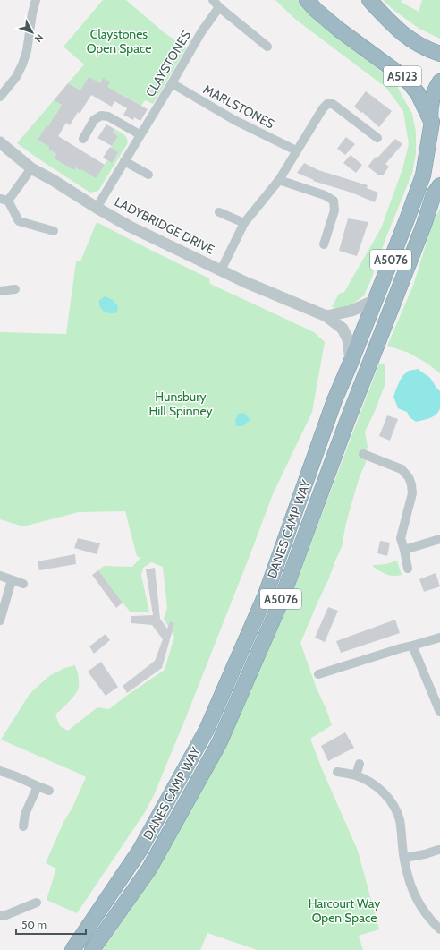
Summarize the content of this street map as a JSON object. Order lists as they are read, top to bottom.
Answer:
{
  "streets": {
    "highway": ["A5123", "A5076", "DANES CAMP WAY"],
    "street": ["CLAYSTONES", "MARLSTONES", "LADYBRIDGE DRIVE"]
  },
  "crossings": [
    ["CLAYSTONES", "MARLSTONES"],
    ["CLAYSTONES", "LADYBRIDGE DRIVE"],
    ["A5123", "DANES CAMP WAY"],
    ["LADYBRIDGE DRIVE", "DANES CAMP WAY"],
    ["A5076", "DANES CAMP WAY"]
  ],
  "parks": ["Claystones Open Space", "Hunsbury Hill Spinney", "Harcourt Way Open Space"],
  "scale_bar": "50 m",
  "north": "bottom right"
}
